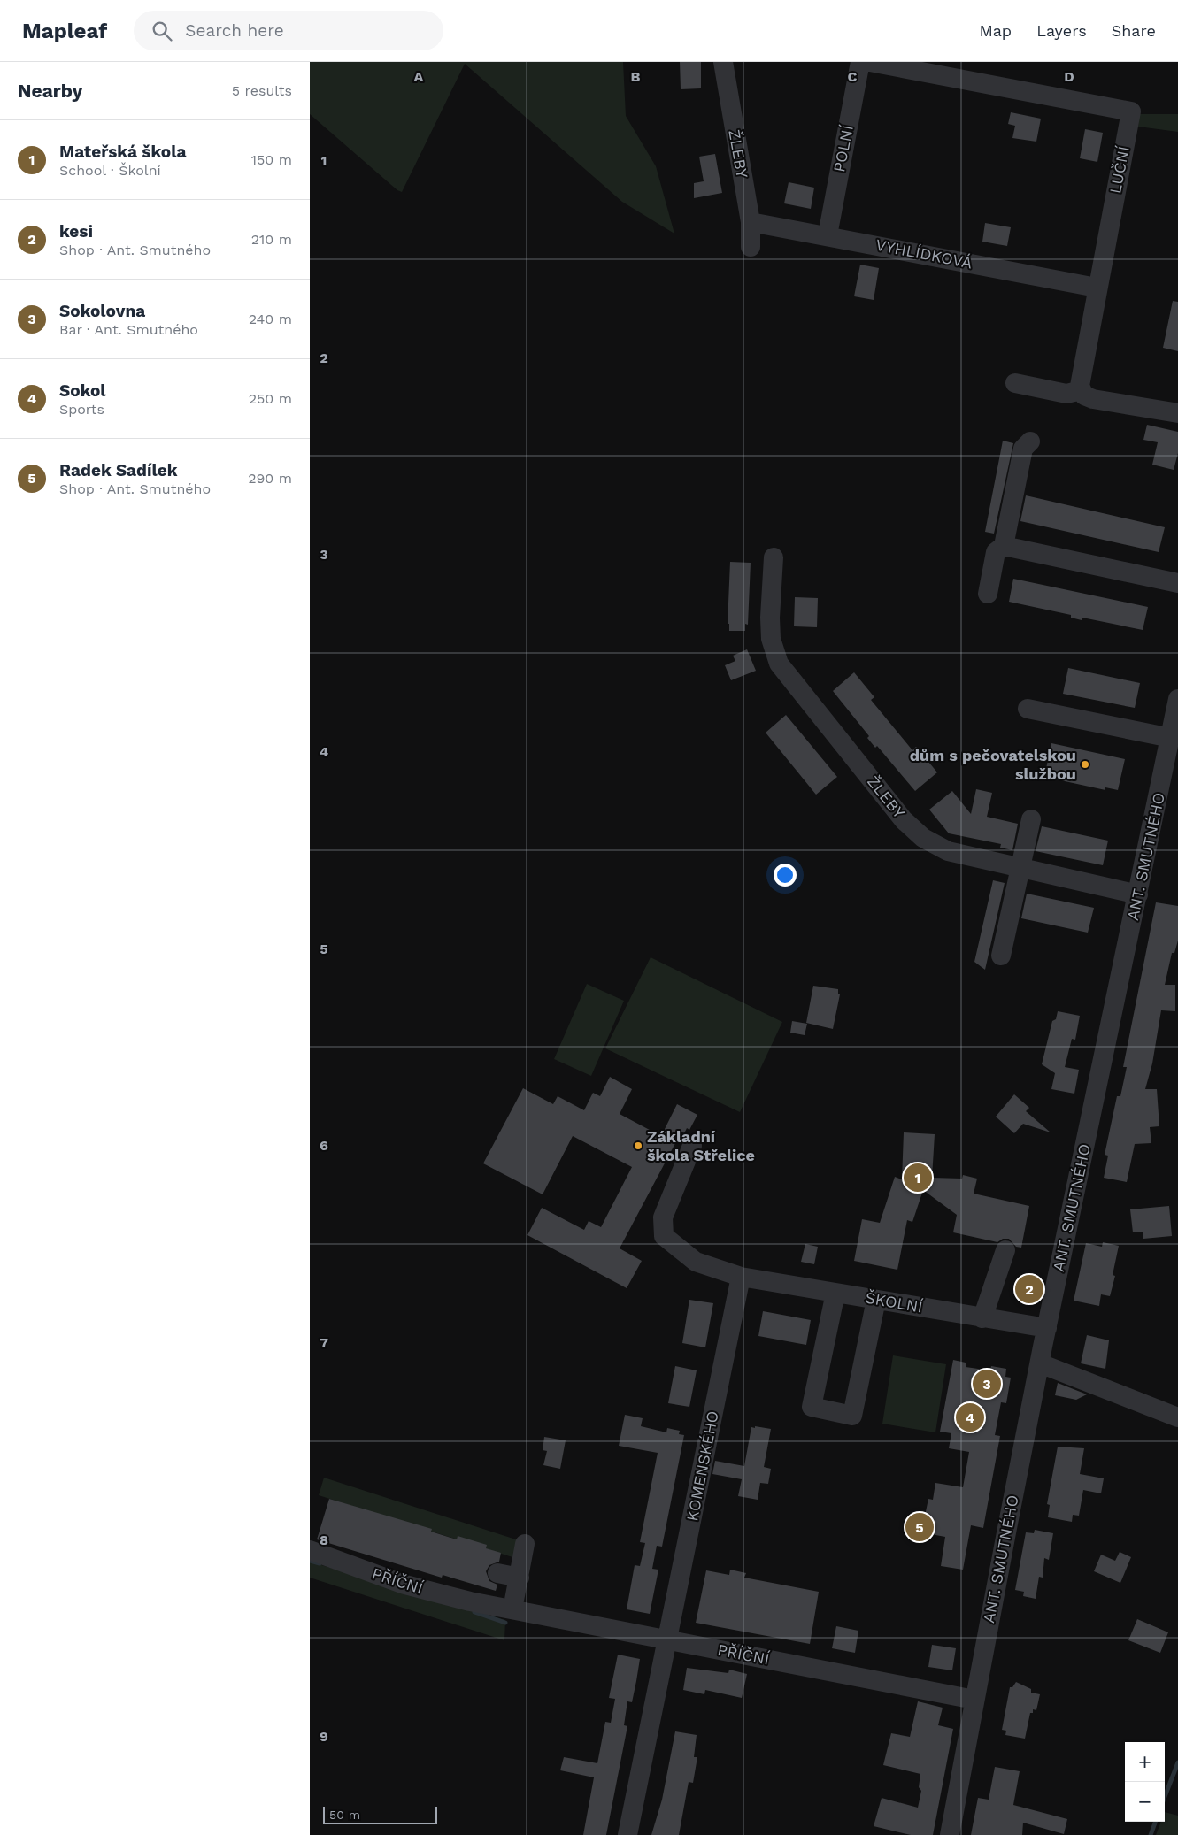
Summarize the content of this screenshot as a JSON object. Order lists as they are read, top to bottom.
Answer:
{
  "streets": {
    "street": [
      "POLNÍ",
      "ŽLEBY",
      "LUČNÍ",
      "VYHLÍDKOVÁ",
      "ANT. SMUTNÉHO",
      "ŠKOLNÍ",
      "KOMENSKÉHO",
      "PŘÍČNÍ"
    ]
  },
  "crossings": [
    ["POLNÍ", "VYHLÍDKOVÁ"],
    ["ŽLEBY", "VYHLÍDKOVÁ"],
    ["ŽLEBY", "ANT. SMUTNÉHO"],
    ["LUČNÍ", "VYHLÍDKOVÁ"],
    ["ANT. SMUTNÉHO", "ŠKOLNÍ"],
    ["ANT. SMUTNÉHO", "PŘÍČNÍ"],
    ["ŠKOLNÍ", "KOMENSKÉHO"],
    ["KOMENSKÉHO", "PŘÍČNÍ"]
  ],
  "places": ["dům s pečovatelskou službou", "Základní škola Střelice"],
  "scale_bar": "50 m",
  "page": {
    "header": "Mapleaf",
    "search": "Search here",
    "nav": ["Map", "Layers", "Share"],
    "heading": ["Nearby", "5 results"],
    "list": [
      {
        "mark": "1",
        "name": "Mateřská škola",
        "note": "School · Školní",
        "value": "150 m"
      },
      {
        "mark": "2",
        "name": "kesi",
        "note": "Shop · Ant. Smutného",
        "value": "210 m"
      },
      {
        "mark": "3",
        "name": "Sokolovna",
        "note": "Bar · Ant. Smutného",
        "value": "240 m"
      },
      {
        "mark": "4",
        "name": "Sokol",
        "note": "Sports",
        "value": "250 m"
      },
      {
        "mark": "5",
        "name": "Radek Sadílek",
        "note": "Shop · Ant. Smutného",
        "value": "290 m"
      }
    ],
    "pins": [
      "1",
      "2",
      "3",
      "4",
      "5"
    ],
    "map_buttons": ["+", "−"],
    "scale": "50 m"
  },
  "grid": {
    "columns": [
      "A",
      "B",
      "C",
      "D"
    ],
    "rows": [
      "1",
      "2",
      "3",
      "4",
      "5",
      "6",
      "7",
      "8",
      "9"
    ]
  }
}
